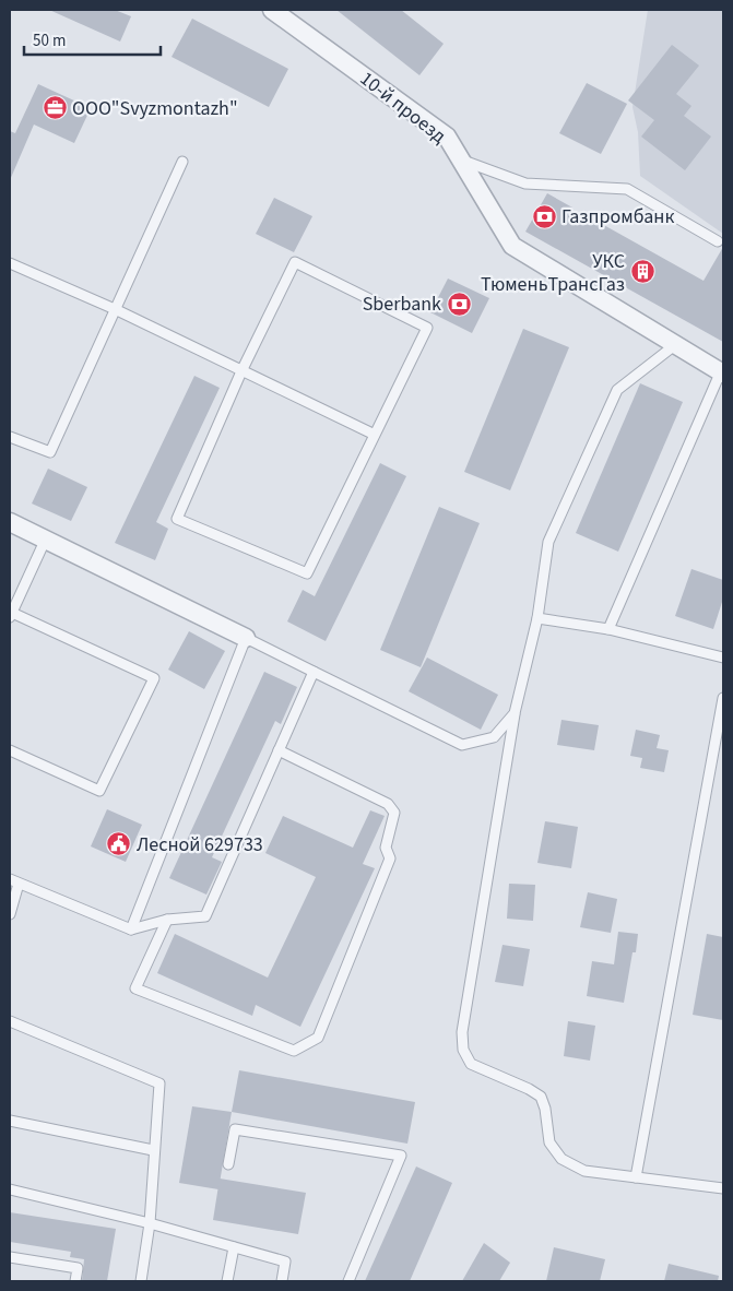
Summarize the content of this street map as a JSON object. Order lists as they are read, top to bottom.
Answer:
{
  "streets": {
    "street": ["10-й проезд"]
  },
  "places": {
    "office": ["ООО\"Svyzmontazh\""],
    "bank": ["Газпромбанк", "Sberbank"],
    "building": ["УКС ТюменьТрансГаз"],
    "public building": ["Лесной 629733"]
  },
  "scale_bar": "50 m"
}
